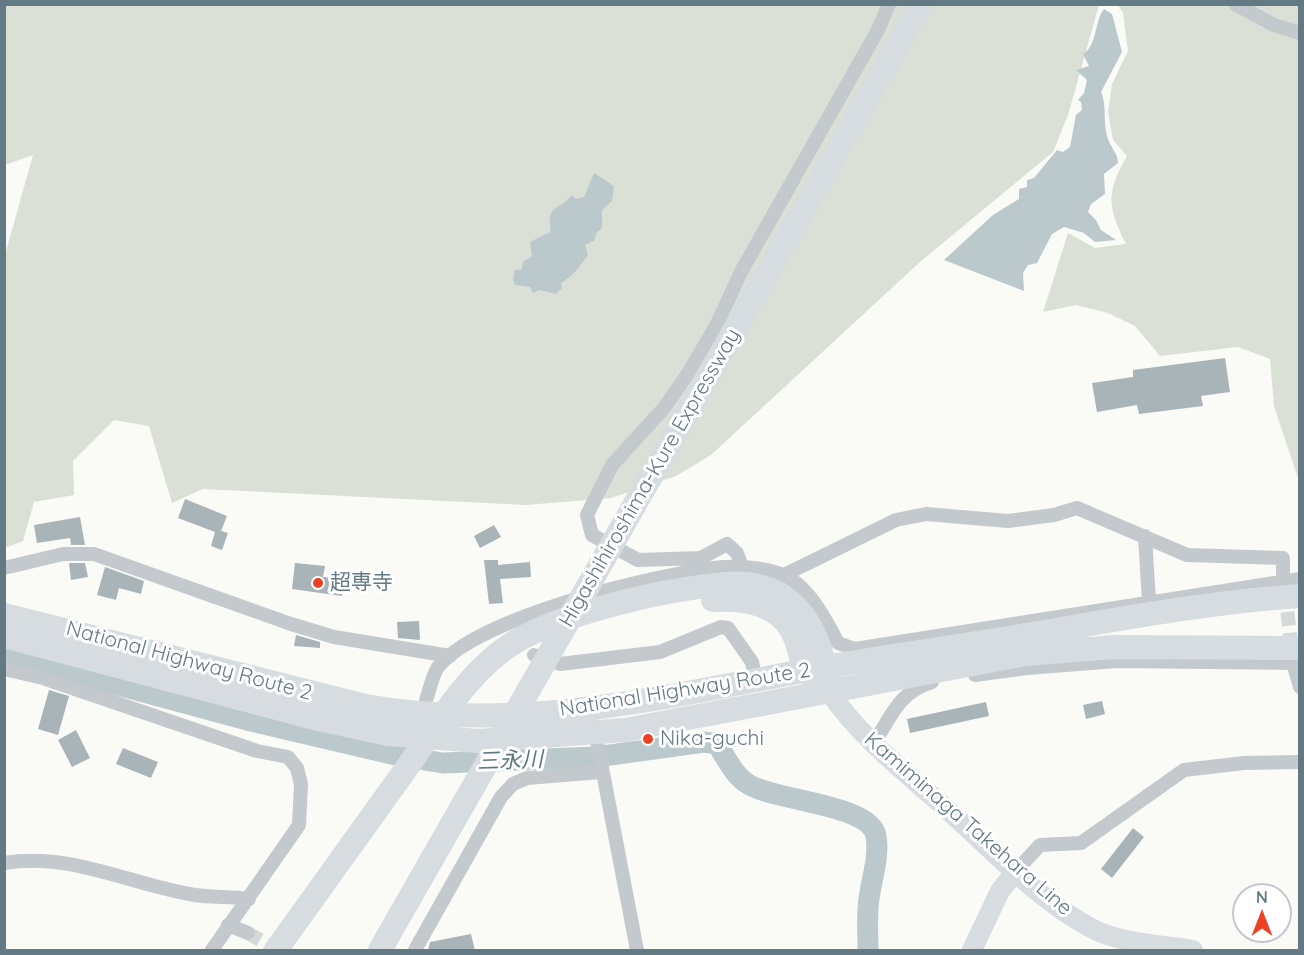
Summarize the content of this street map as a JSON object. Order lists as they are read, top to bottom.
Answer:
{
  "streets": {
    "highway": ["Higashihiroshima-Kure Expressway", "National Highway Route 2"],
    "main road": ["Kamiminaga Takehara Line"]
  },
  "crossings": [
    ["National Highway Route 2", "Kamiminaga Takehara Line"]
  ],
  "water": ["三永川"],
  "places": ["超専寺", "Nika-guchi"],
  "north": "top"
}
